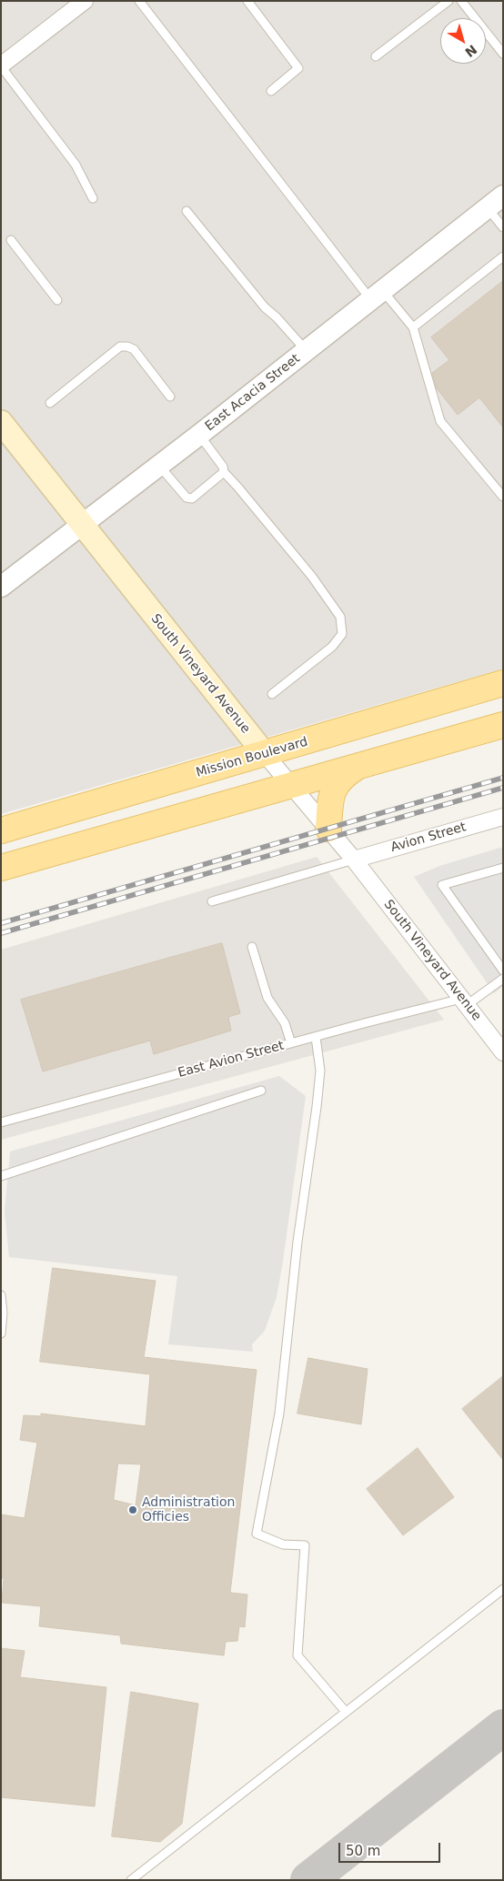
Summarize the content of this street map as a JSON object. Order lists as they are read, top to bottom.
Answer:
{
  "streets": {
    "main road": ["South Vineyard Avenue", "Mission Boulevard"],
    "street": ["East Acacia Street", "Avion Street"],
    "lane": ["East Avion Street"]
  },
  "crossings": [
    ["East Acacia Street", "South Vineyard Avenue"],
    ["South Vineyard Avenue", "Mission Boulevard"],
    ["South Vineyard Avenue", "Avion Street"],
    ["South Vineyard Avenue", "East Avion Street"]
  ],
  "places": ["Administration Officies"],
  "scale_bar": "50 m",
  "north": "bottom right"
}
